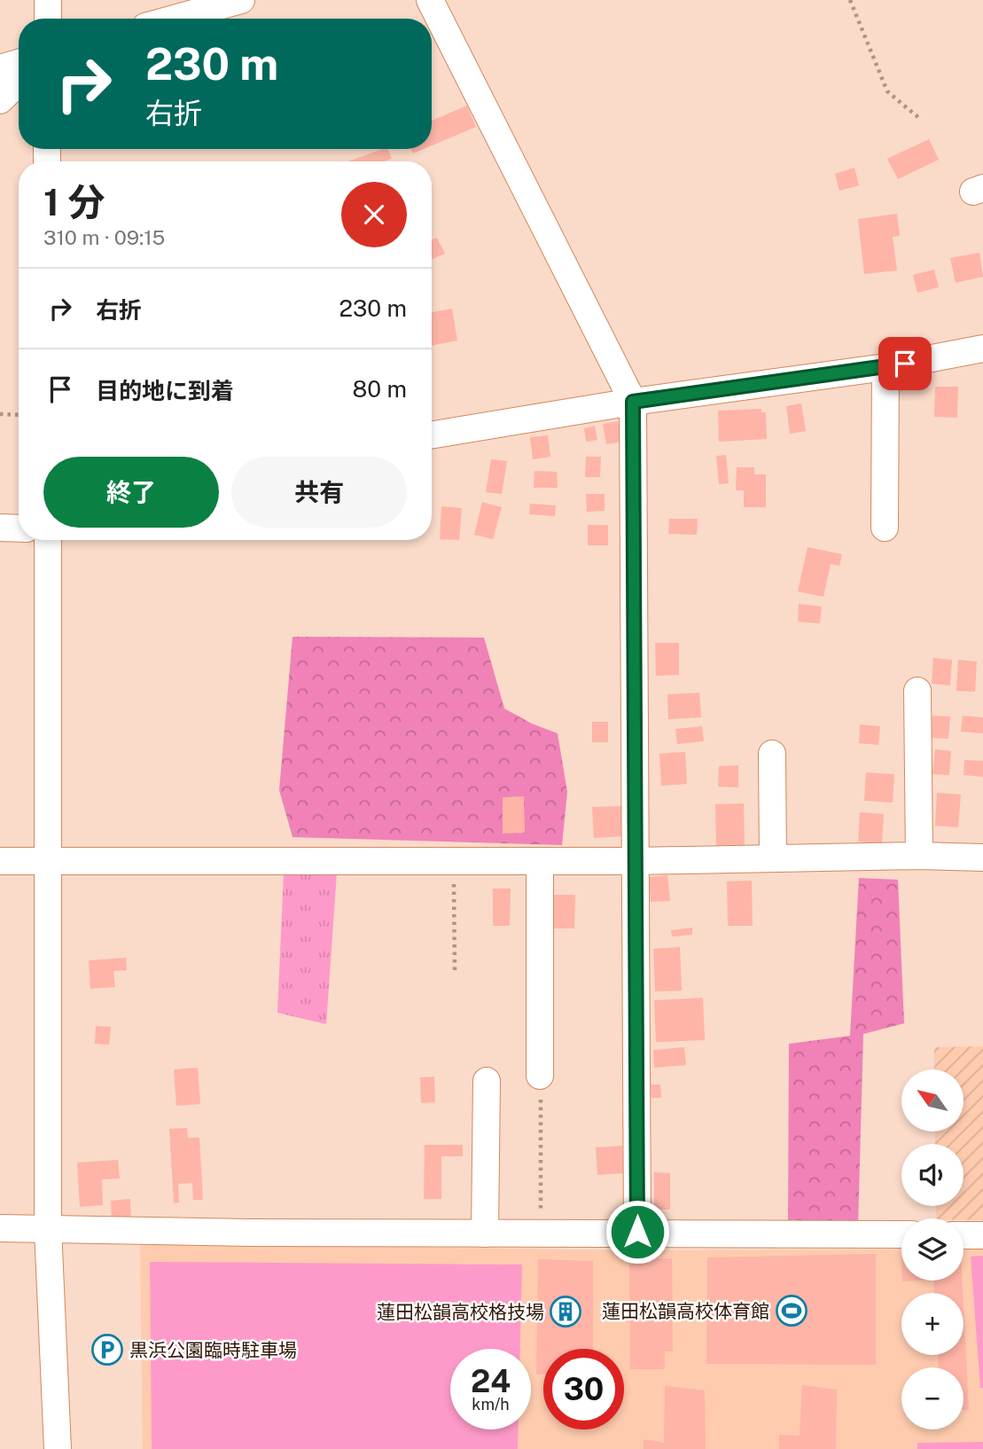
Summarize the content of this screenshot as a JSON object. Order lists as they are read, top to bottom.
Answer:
{
  "places": {
    "sports": ["蓮田松韻高校体育館"],
    "building": ["蓮田松韻高校格技場"],
    "parking": ["黒浜公園臨時駐車場"]
  },
  "north": "top left",
  "page": {
    "turn": ["230 m", "右折"],
    "heading": ["1 分", "310 m · 09:15"],
    "list": [
      {
        "name": "右折",
        "value": "230 m"
      },
      {
        "name": "目的地に到着",
        "value": "80 m"
      }
    ],
    "buttons": ["終了", "共有"],
    "map_buttons": ["+", "−"],
    "speed": "24 km/h",
    "limit": "30"
  }
}
